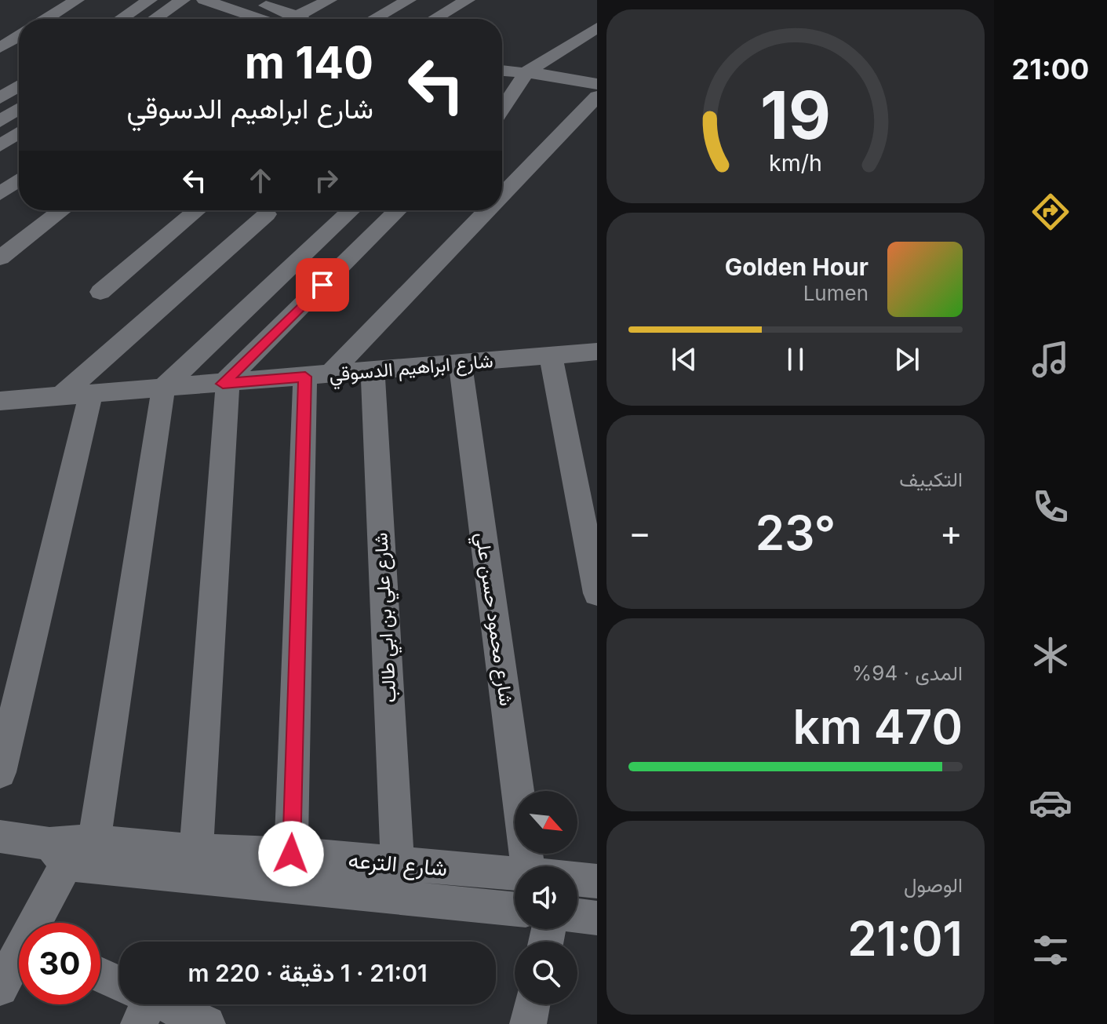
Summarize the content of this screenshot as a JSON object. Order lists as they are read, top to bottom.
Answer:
{
  "streets": {
    "street": [
      "شارع ابراهيم الدسوقي",
      "شارع علي بن ابي طالب",
      "شارع محمود حسن علي",
      "شارع الترعه"
    ]
  },
  "crossings": [
    ["شارع ابراهيم الدسوقي", "شارع علي بن ابي طالب"],
    ["شارع ابراهيم الدسوقي", "شارع محمود حسن علي"],
    ["شارع علي بن ابي طالب", "شارع الترعه"]
  ],
  "north": "bottom right",
  "page": {
    "tabs": "21:00",
    "turn": ["140 m", "شارع ابراهيم الدسوقي"],
    "song": ["Golden Hour", "Lumen"],
    "tile": [
      "التكييف",
      ["المدى · 94%", "470 km"],
      ["الوصول", "21:01"]
    ],
    "heat": ["−", "23°", "+"],
    "limit": "30",
    "trip": "21:01 · 1 دقيقة · 220 m",
    "gauge": ["19", "km/h"]
  }
}
